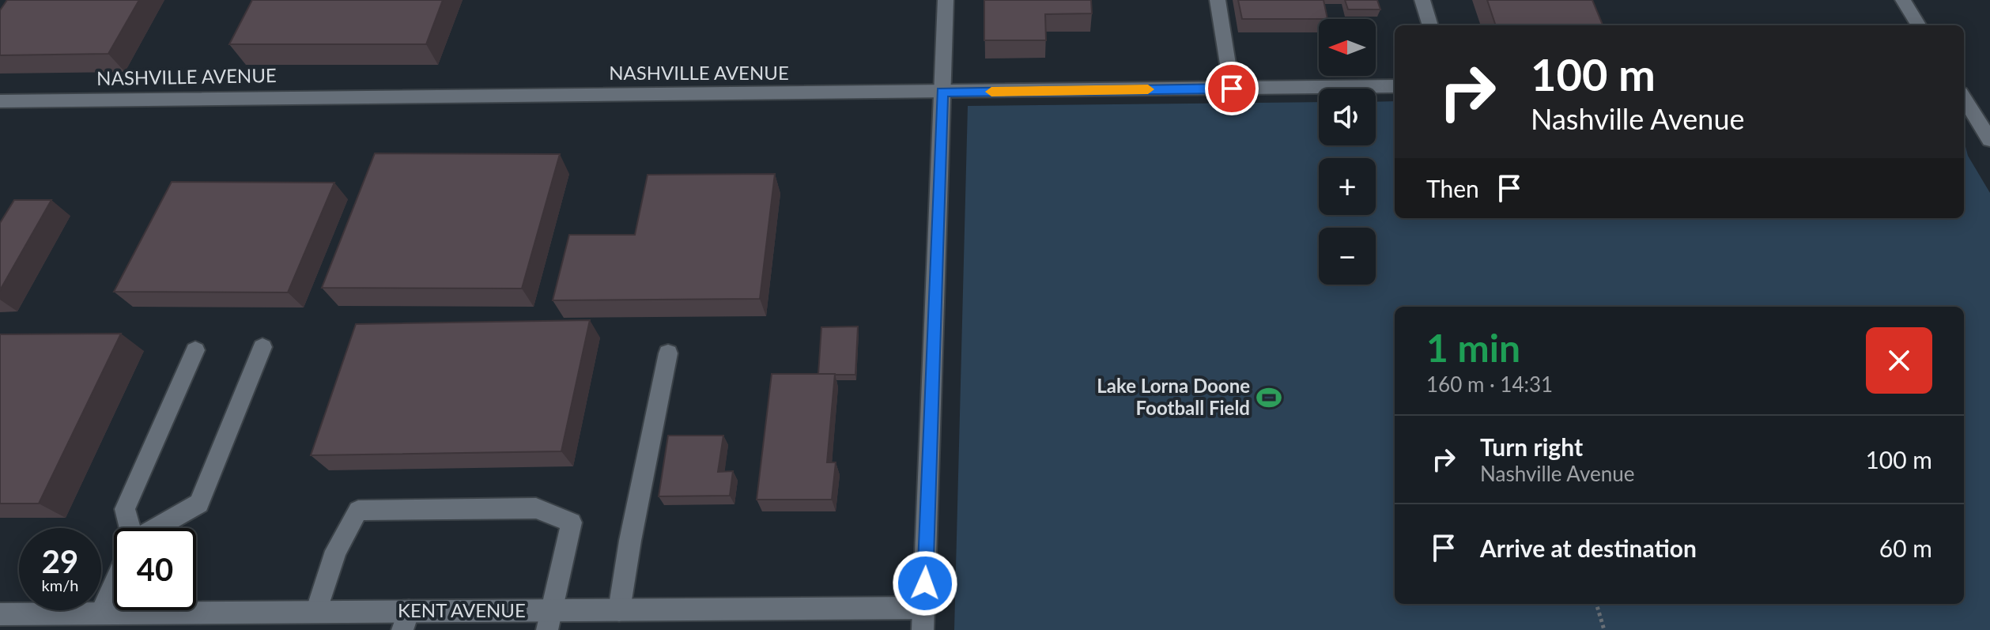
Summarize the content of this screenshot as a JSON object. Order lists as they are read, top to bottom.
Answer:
{
  "streets": {
    "street": ["NASHVILLE AVENUE", "KENT AVENUE"]
  },
  "places": {
    "sports": ["Lake Lorna Doone Football Field"]
  },
  "north": "left",
  "page": {
    "map_buttons": ["+", "−"],
    "turn": ["100 m", "Nashville Avenue"],
    "then": "Then",
    "heading": ["1 min", "160 m · 14:31"],
    "list": [
      {
        "name": "Turn right",
        "note": "Nashville Avenue",
        "value": "100 m"
      },
      {
        "name": "Arrive at destination",
        "value": "60 m"
      }
    ],
    "speed": "29 km/h",
    "limit": "40"
  }
}
